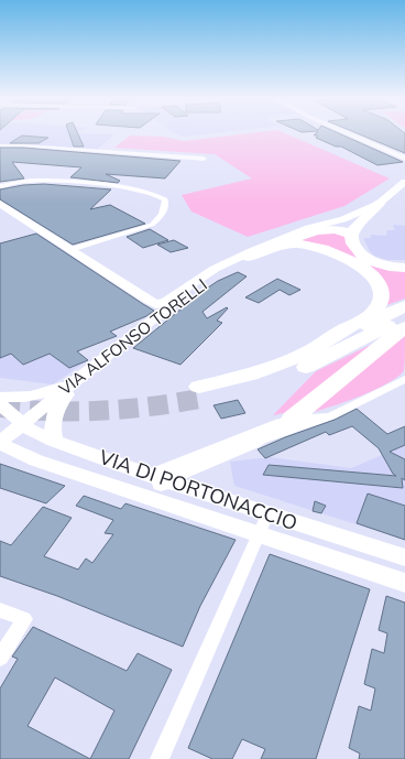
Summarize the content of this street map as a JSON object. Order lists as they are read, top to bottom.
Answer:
{
  "streets": {
    "main road": ["VIA ALFONSO TORELLI", "VIA DI PORTONACCIO"]
  },
  "crossings": [
    ["VIA ALFONSO TORELLI", "VIA DI PORTONACCIO"]
  ]
}
